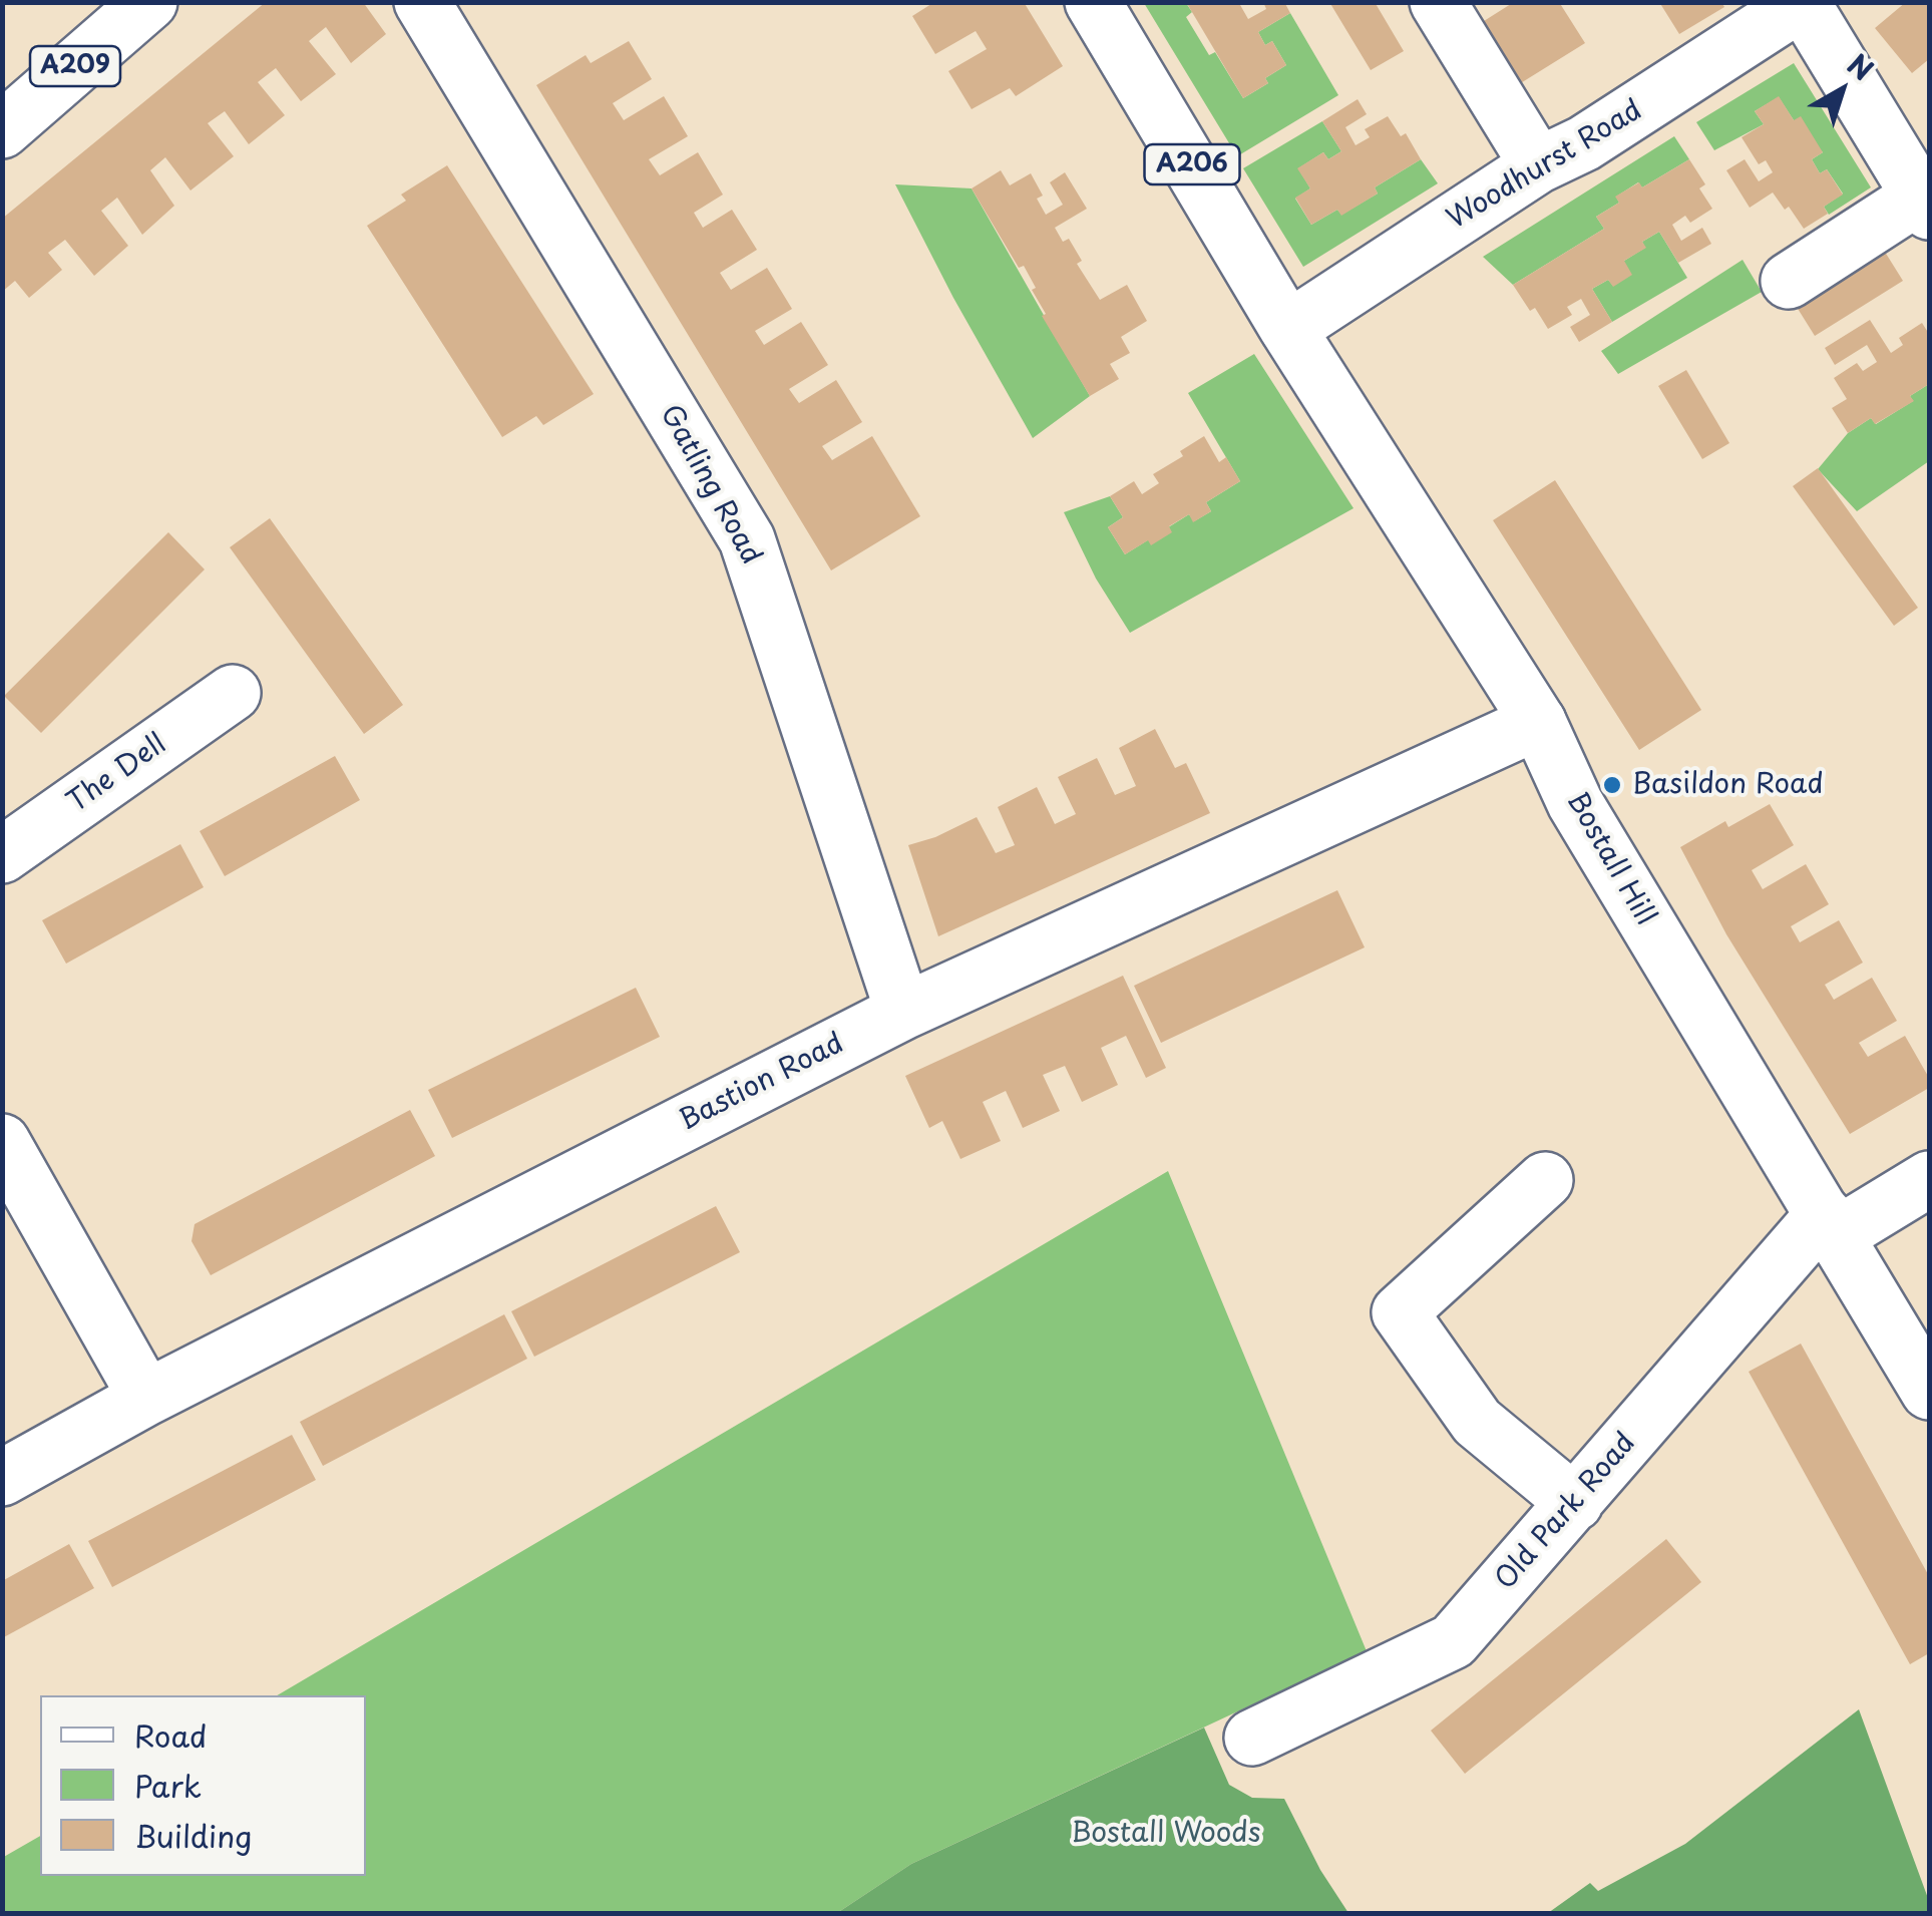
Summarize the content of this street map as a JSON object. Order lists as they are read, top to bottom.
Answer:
{
  "streets": {
    "street": [
      "A209",
      "A206",
      "Woodhurst Road",
      "Gatling Road",
      "The Dell",
      "Bostall Hill",
      "Bastion Road",
      "Old Park Road"
    ]
  },
  "crossings": [
    ["A206", "Woodhurst Road"],
    ["A206", "Bostall Hill"],
    ["Woodhurst Road", "Bostall Hill"],
    ["Gatling Road", "Bastion Road"],
    ["Bostall Hill", "Bastion Road"],
    ["Bostall Hill", "Old Park Road"]
  ],
  "parks": ["Bostall Woods"],
  "places": ["Basildon Road"],
  "legend": ["Road", "Park", "Building"],
  "north": "top right"
}
